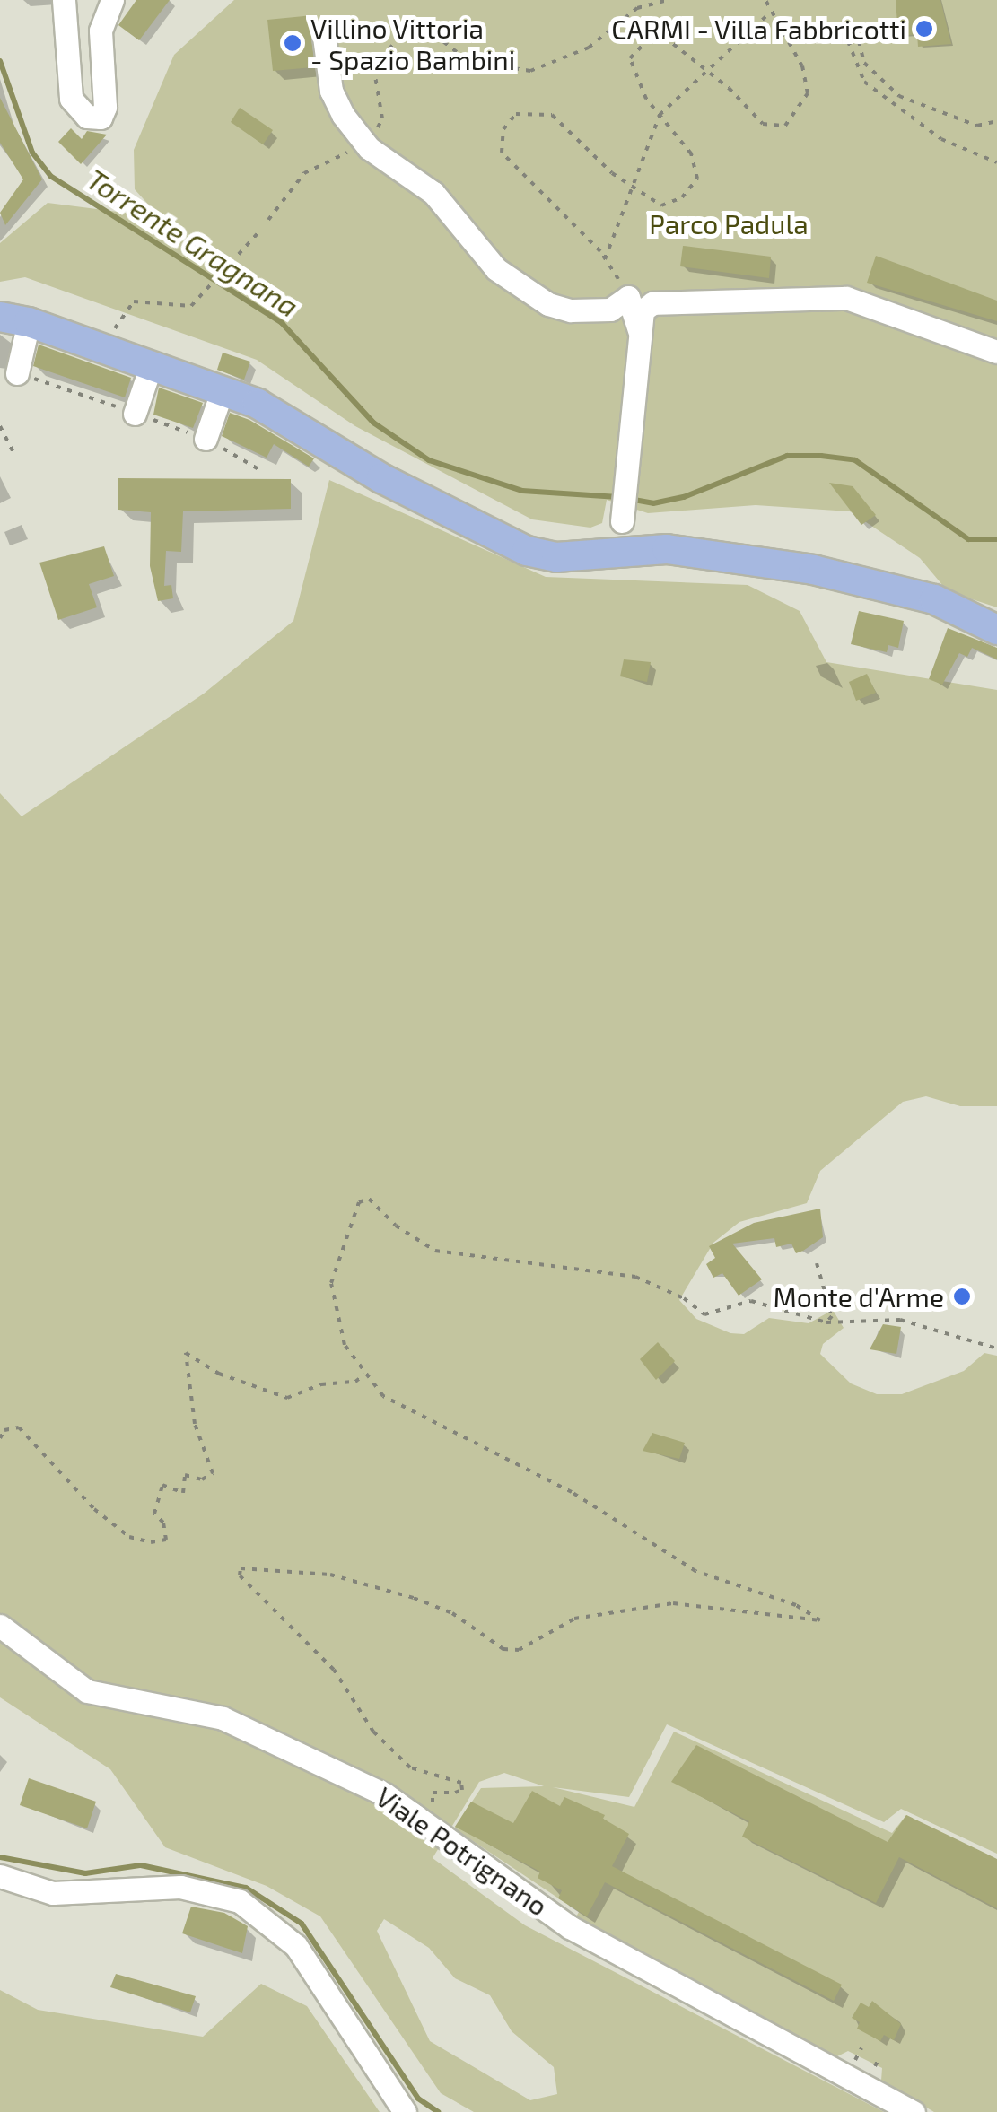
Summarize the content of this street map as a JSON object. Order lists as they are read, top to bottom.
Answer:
{
  "streets": {
    "street": ["Viale Potrignano"]
  },
  "water": ["Torrente Gragnana"],
  "parks": ["Parco Padula"],
  "places": ["CARMI - Villa Fabbricotti", "Villino Vittoria - Spazio Bambini", "Monte d'Arme"]
}
